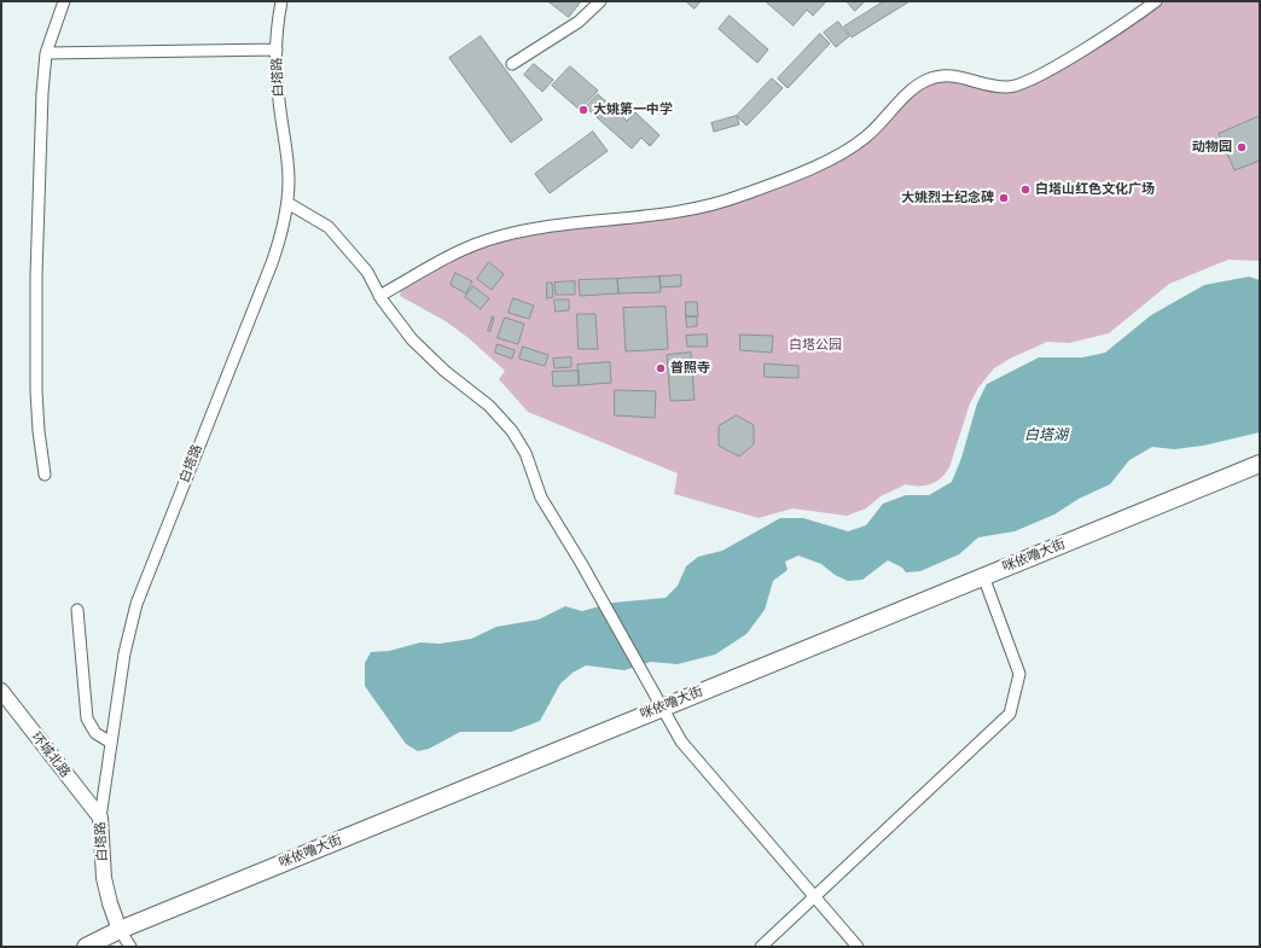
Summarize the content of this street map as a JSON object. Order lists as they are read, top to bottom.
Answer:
{
  "streets": {
    "highway": ["咪依噜大街"],
    "main road": ["白塔路", "环城北路"]
  },
  "crossings": [
    ["白塔路", "咪依噜大街"],
    ["白塔路", "环城北路"]
  ],
  "water": ["白塔湖"],
  "parks": ["白塔公园"],
  "places": [
    "大姚第一中学",
    "动物园",
    "白塔山红色文化广场",
    "大姚烈士纪念碑",
    "普照寺"
  ]
}
